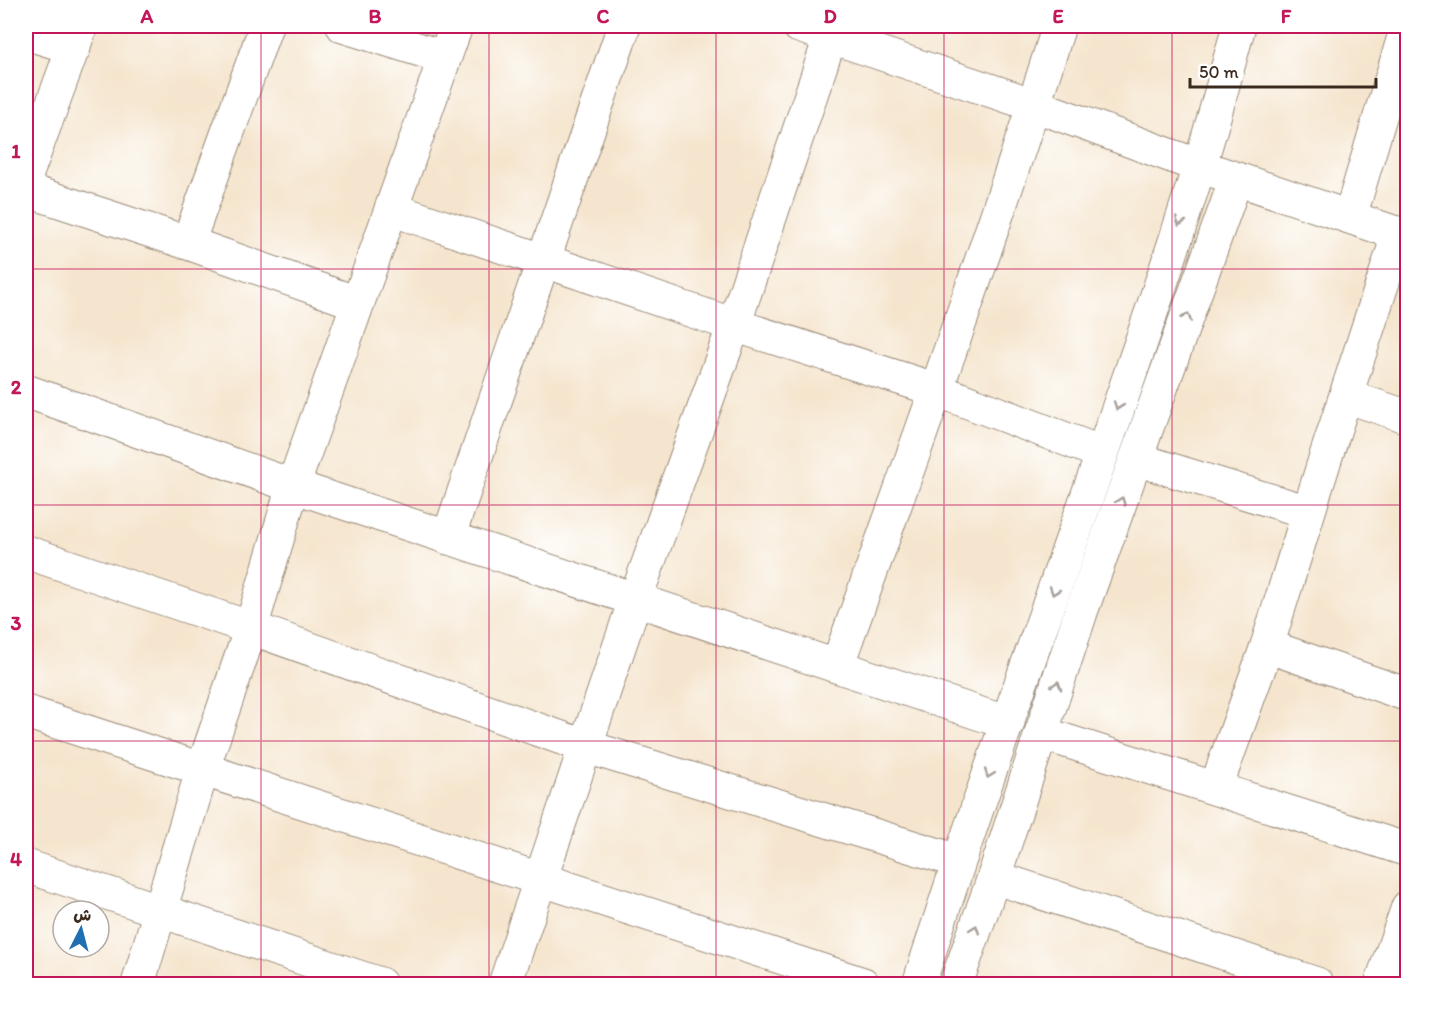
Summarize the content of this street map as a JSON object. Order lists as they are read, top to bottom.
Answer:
{
  "scale_bar": "50 m",
  "north": "top",
  "grid": {
    "columns": [
      "A",
      "B",
      "C",
      "D",
      "E",
      "F"
    ],
    "rows": [
      "1",
      "2",
      "3",
      "4"
    ]
  }
}
